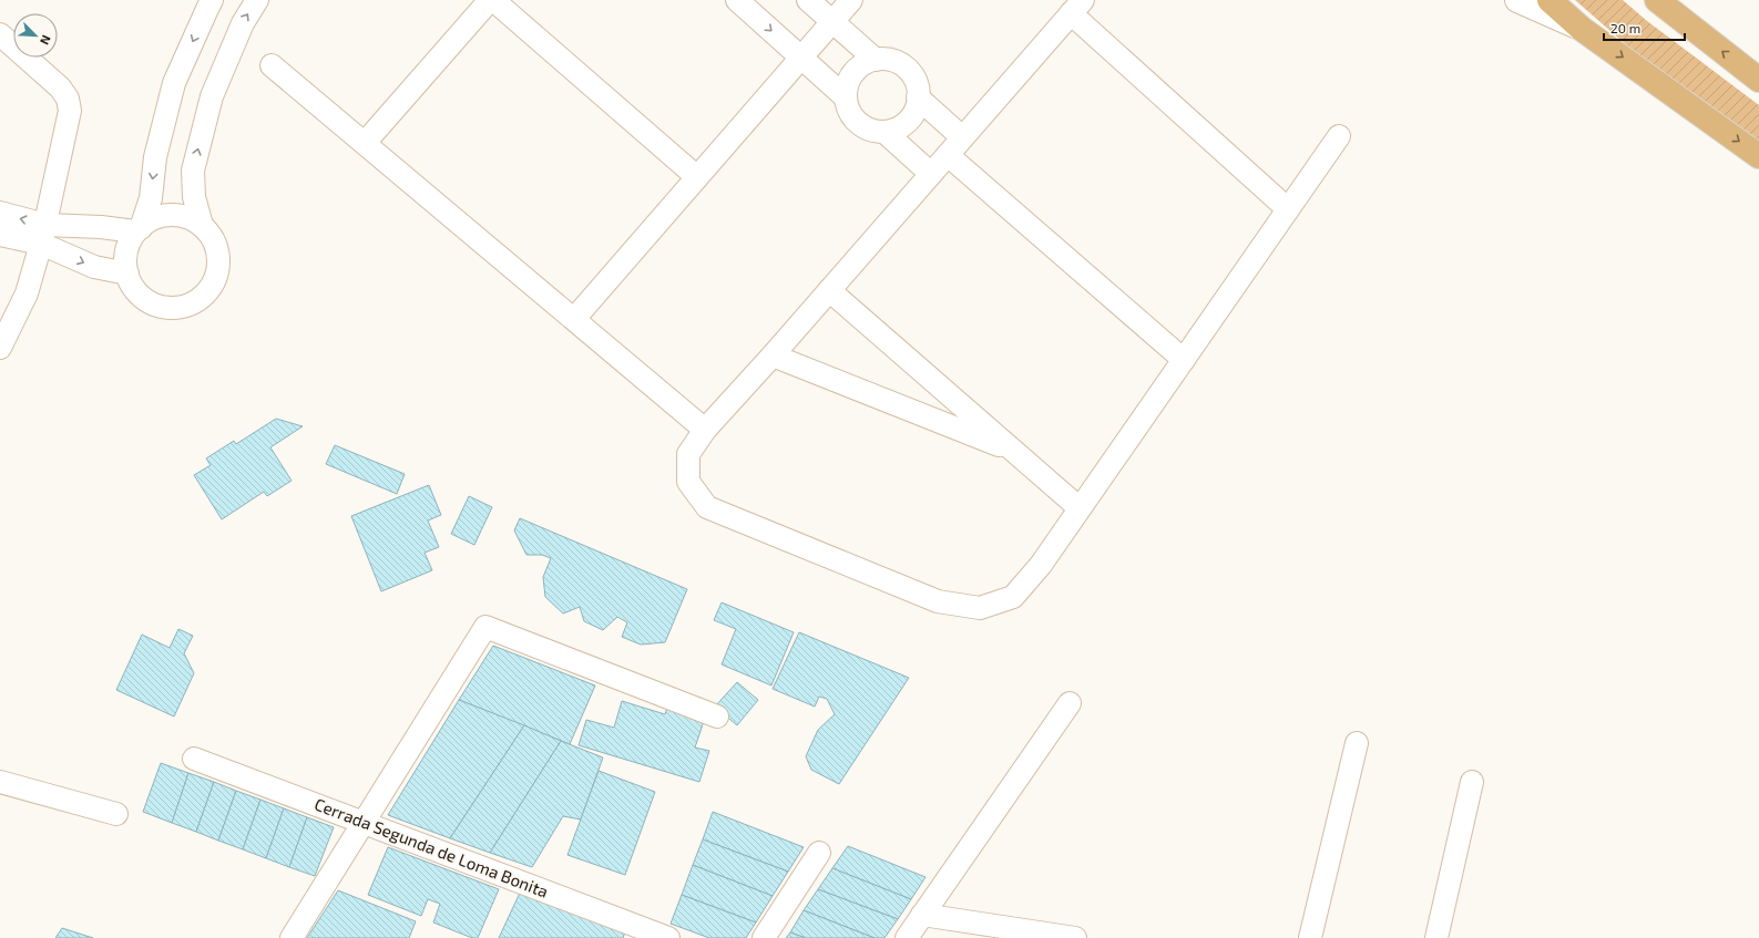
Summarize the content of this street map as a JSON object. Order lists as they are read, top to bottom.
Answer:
{
  "streets": {
    "street": ["Cerrada Segunda de Loma Bonita"]
  },
  "scale_bar": "20 m",
  "north": "bottom right"
}
